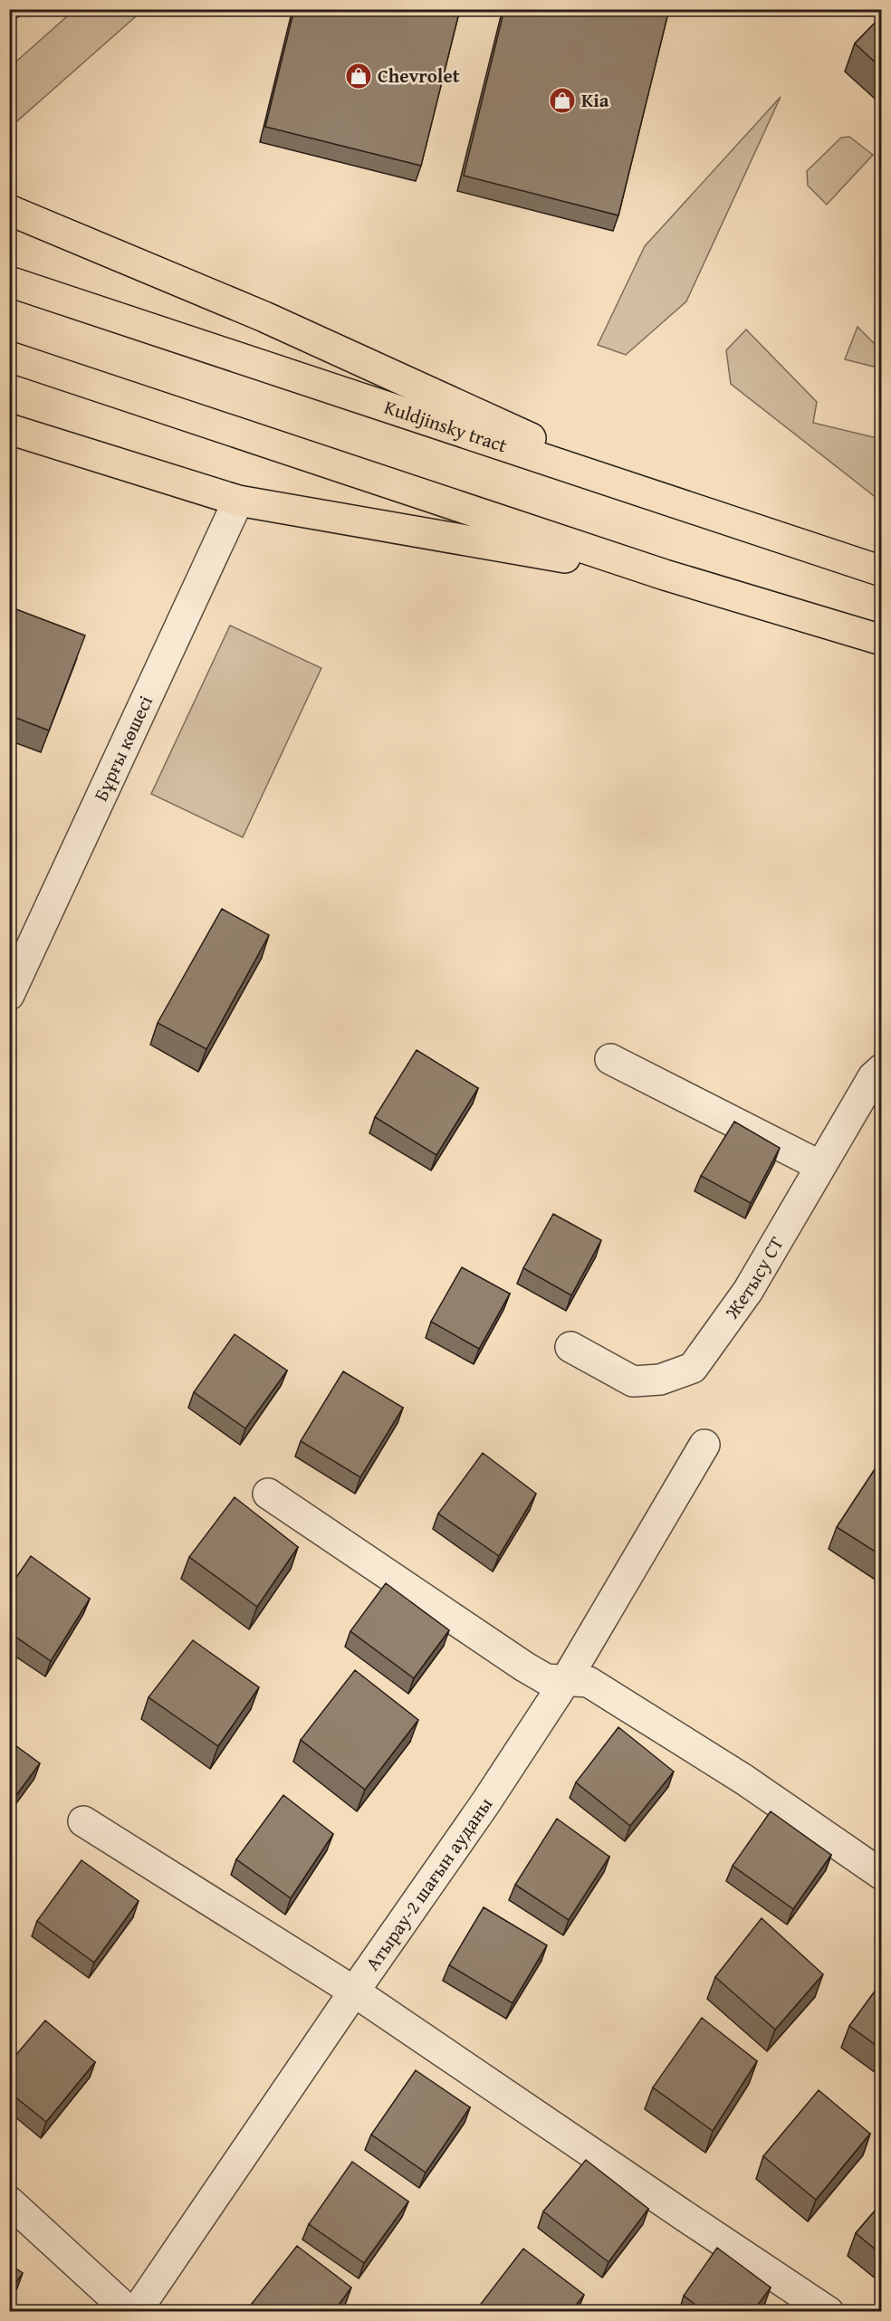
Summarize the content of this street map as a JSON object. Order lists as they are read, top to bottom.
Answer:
{
  "streets": {
    "main road": ["Kuldjinsky tract"],
    "street": ["Бұрғы көшесі", "Жетысу СТ", "Атырау-2 шағын ауданы"]
  },
  "places": {
    "shop": ["Chevrolet", "Kia"]
  }
}
